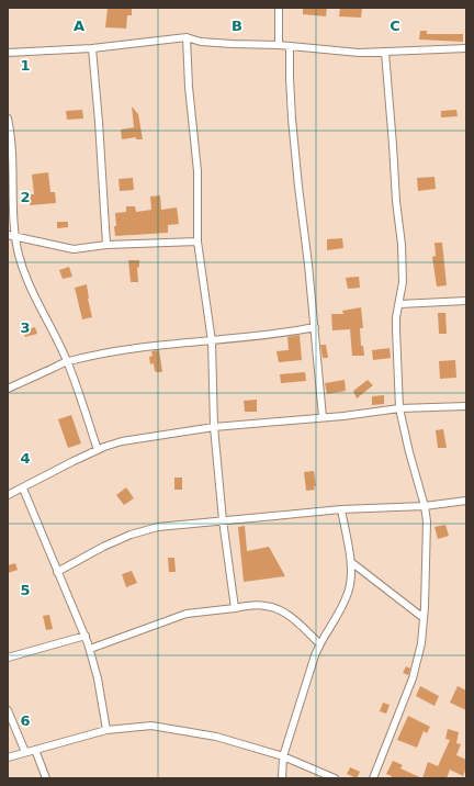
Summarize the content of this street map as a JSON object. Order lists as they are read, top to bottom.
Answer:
{
  "grid": {
    "columns": ["A", "B", "C"],
    "rows": [
      "1",
      "2",
      "3",
      "4",
      "5",
      "6"
    ]
  }
}
